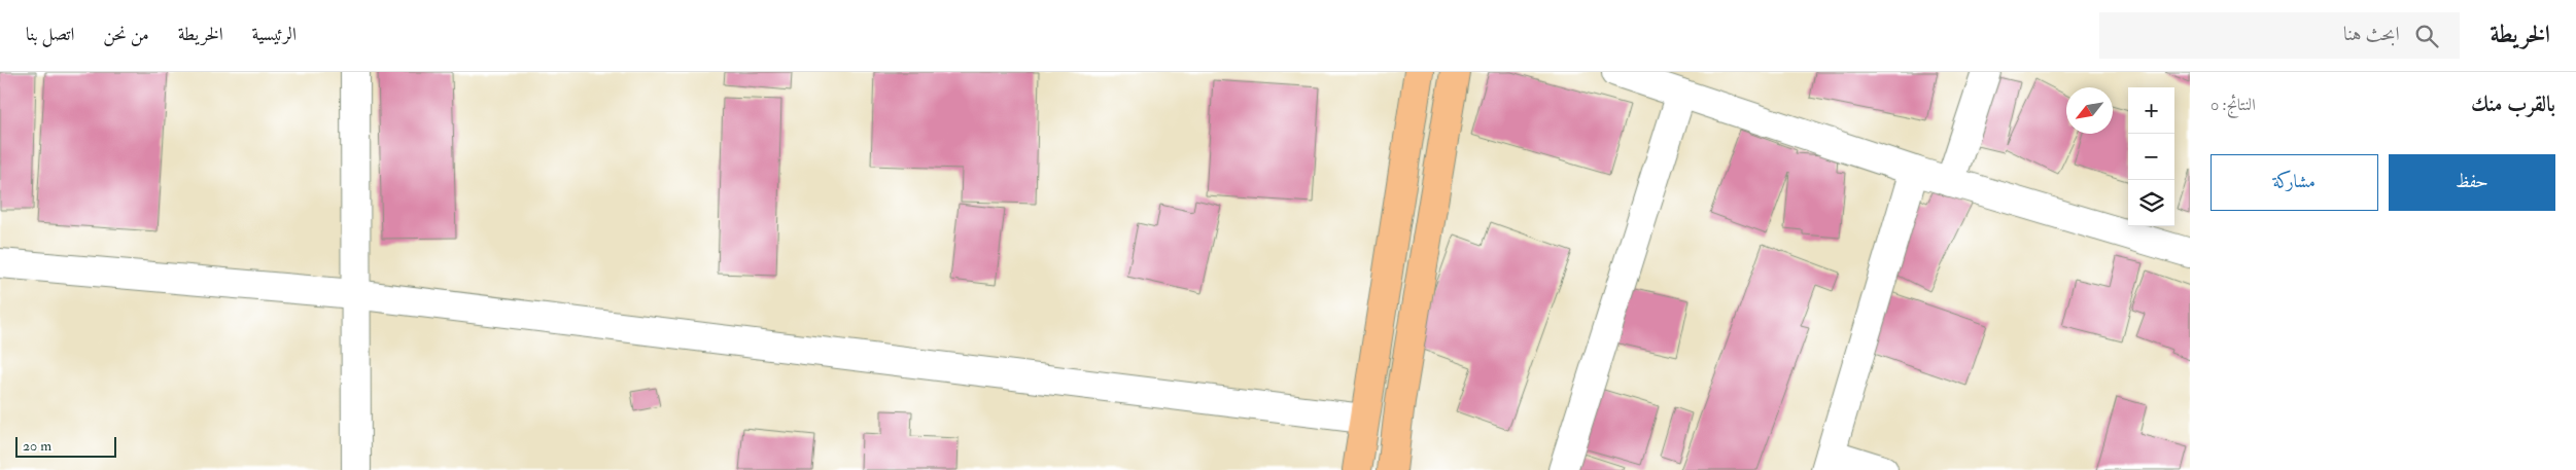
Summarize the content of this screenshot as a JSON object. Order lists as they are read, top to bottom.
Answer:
{
  "scale_bar": "20 m",
  "north": "bottom left",
  "page": {
    "header": "الخريطة",
    "search": "ابحث هنا",
    "nav": [
      "الرئيسية",
      "الخريطة",
      "من نحن",
      "اتصل بنا"
    ],
    "heading": ["بالقرب منك", "النتائج: 0"],
    "map_buttons": ["+", "−"],
    "buttons": ["حفظ", "مشاركة"],
    "scale": "20 m"
  }
}
